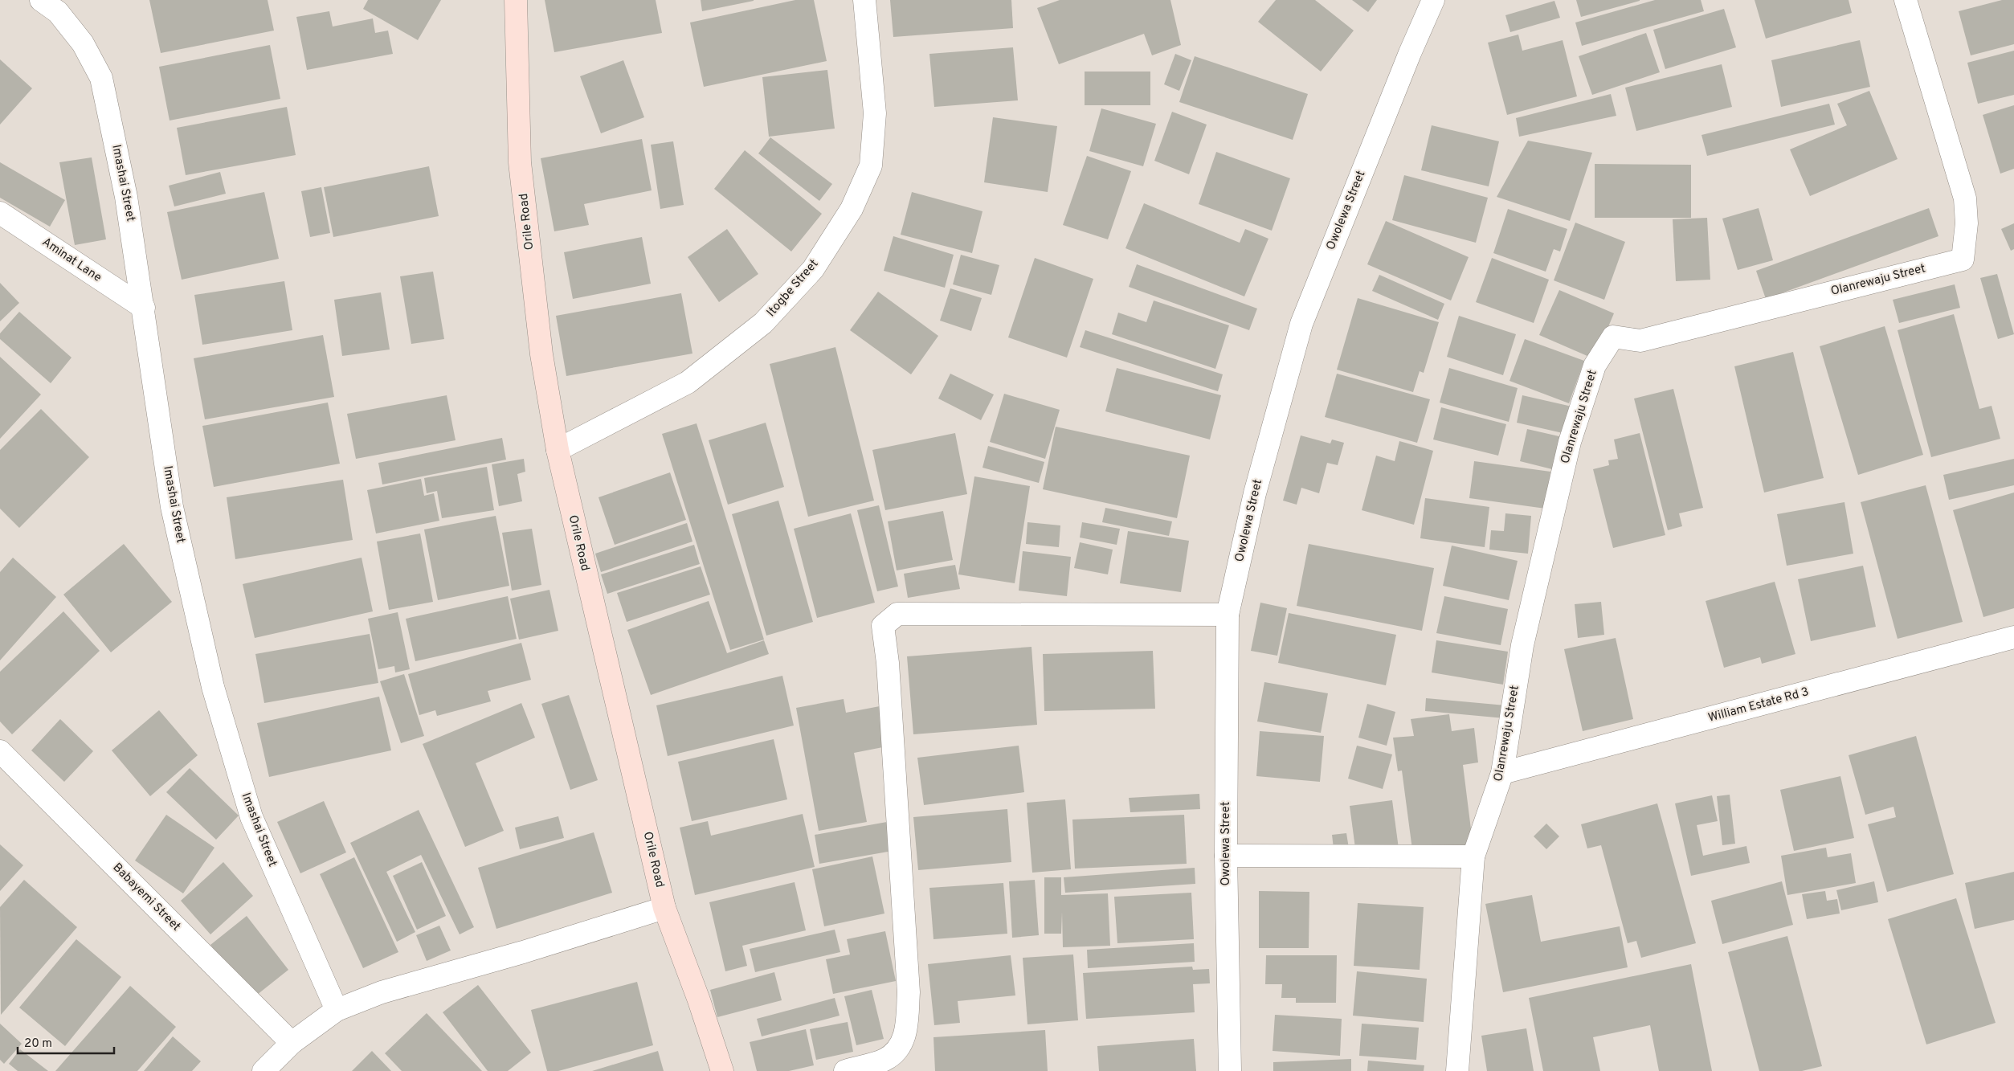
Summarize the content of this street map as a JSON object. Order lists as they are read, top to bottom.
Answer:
{
  "streets": {
    "street": [
      "Imashai Street",
      "Owolewa Street",
      "Orile Road",
      "Aminat Lane",
      "Olanrewaju Street",
      "Itogbe Street",
      "William Estate Rd 3",
      "Babayemi Street"
    ]
  },
  "crossings": [
    ["Imashai Street", "Aminat Lane"],
    ["Orile Road", "Itogbe Street"],
    ["Olanrewaju Street", "William Estate Rd 3"]
  ],
  "scale_bar": "20 m"
}
